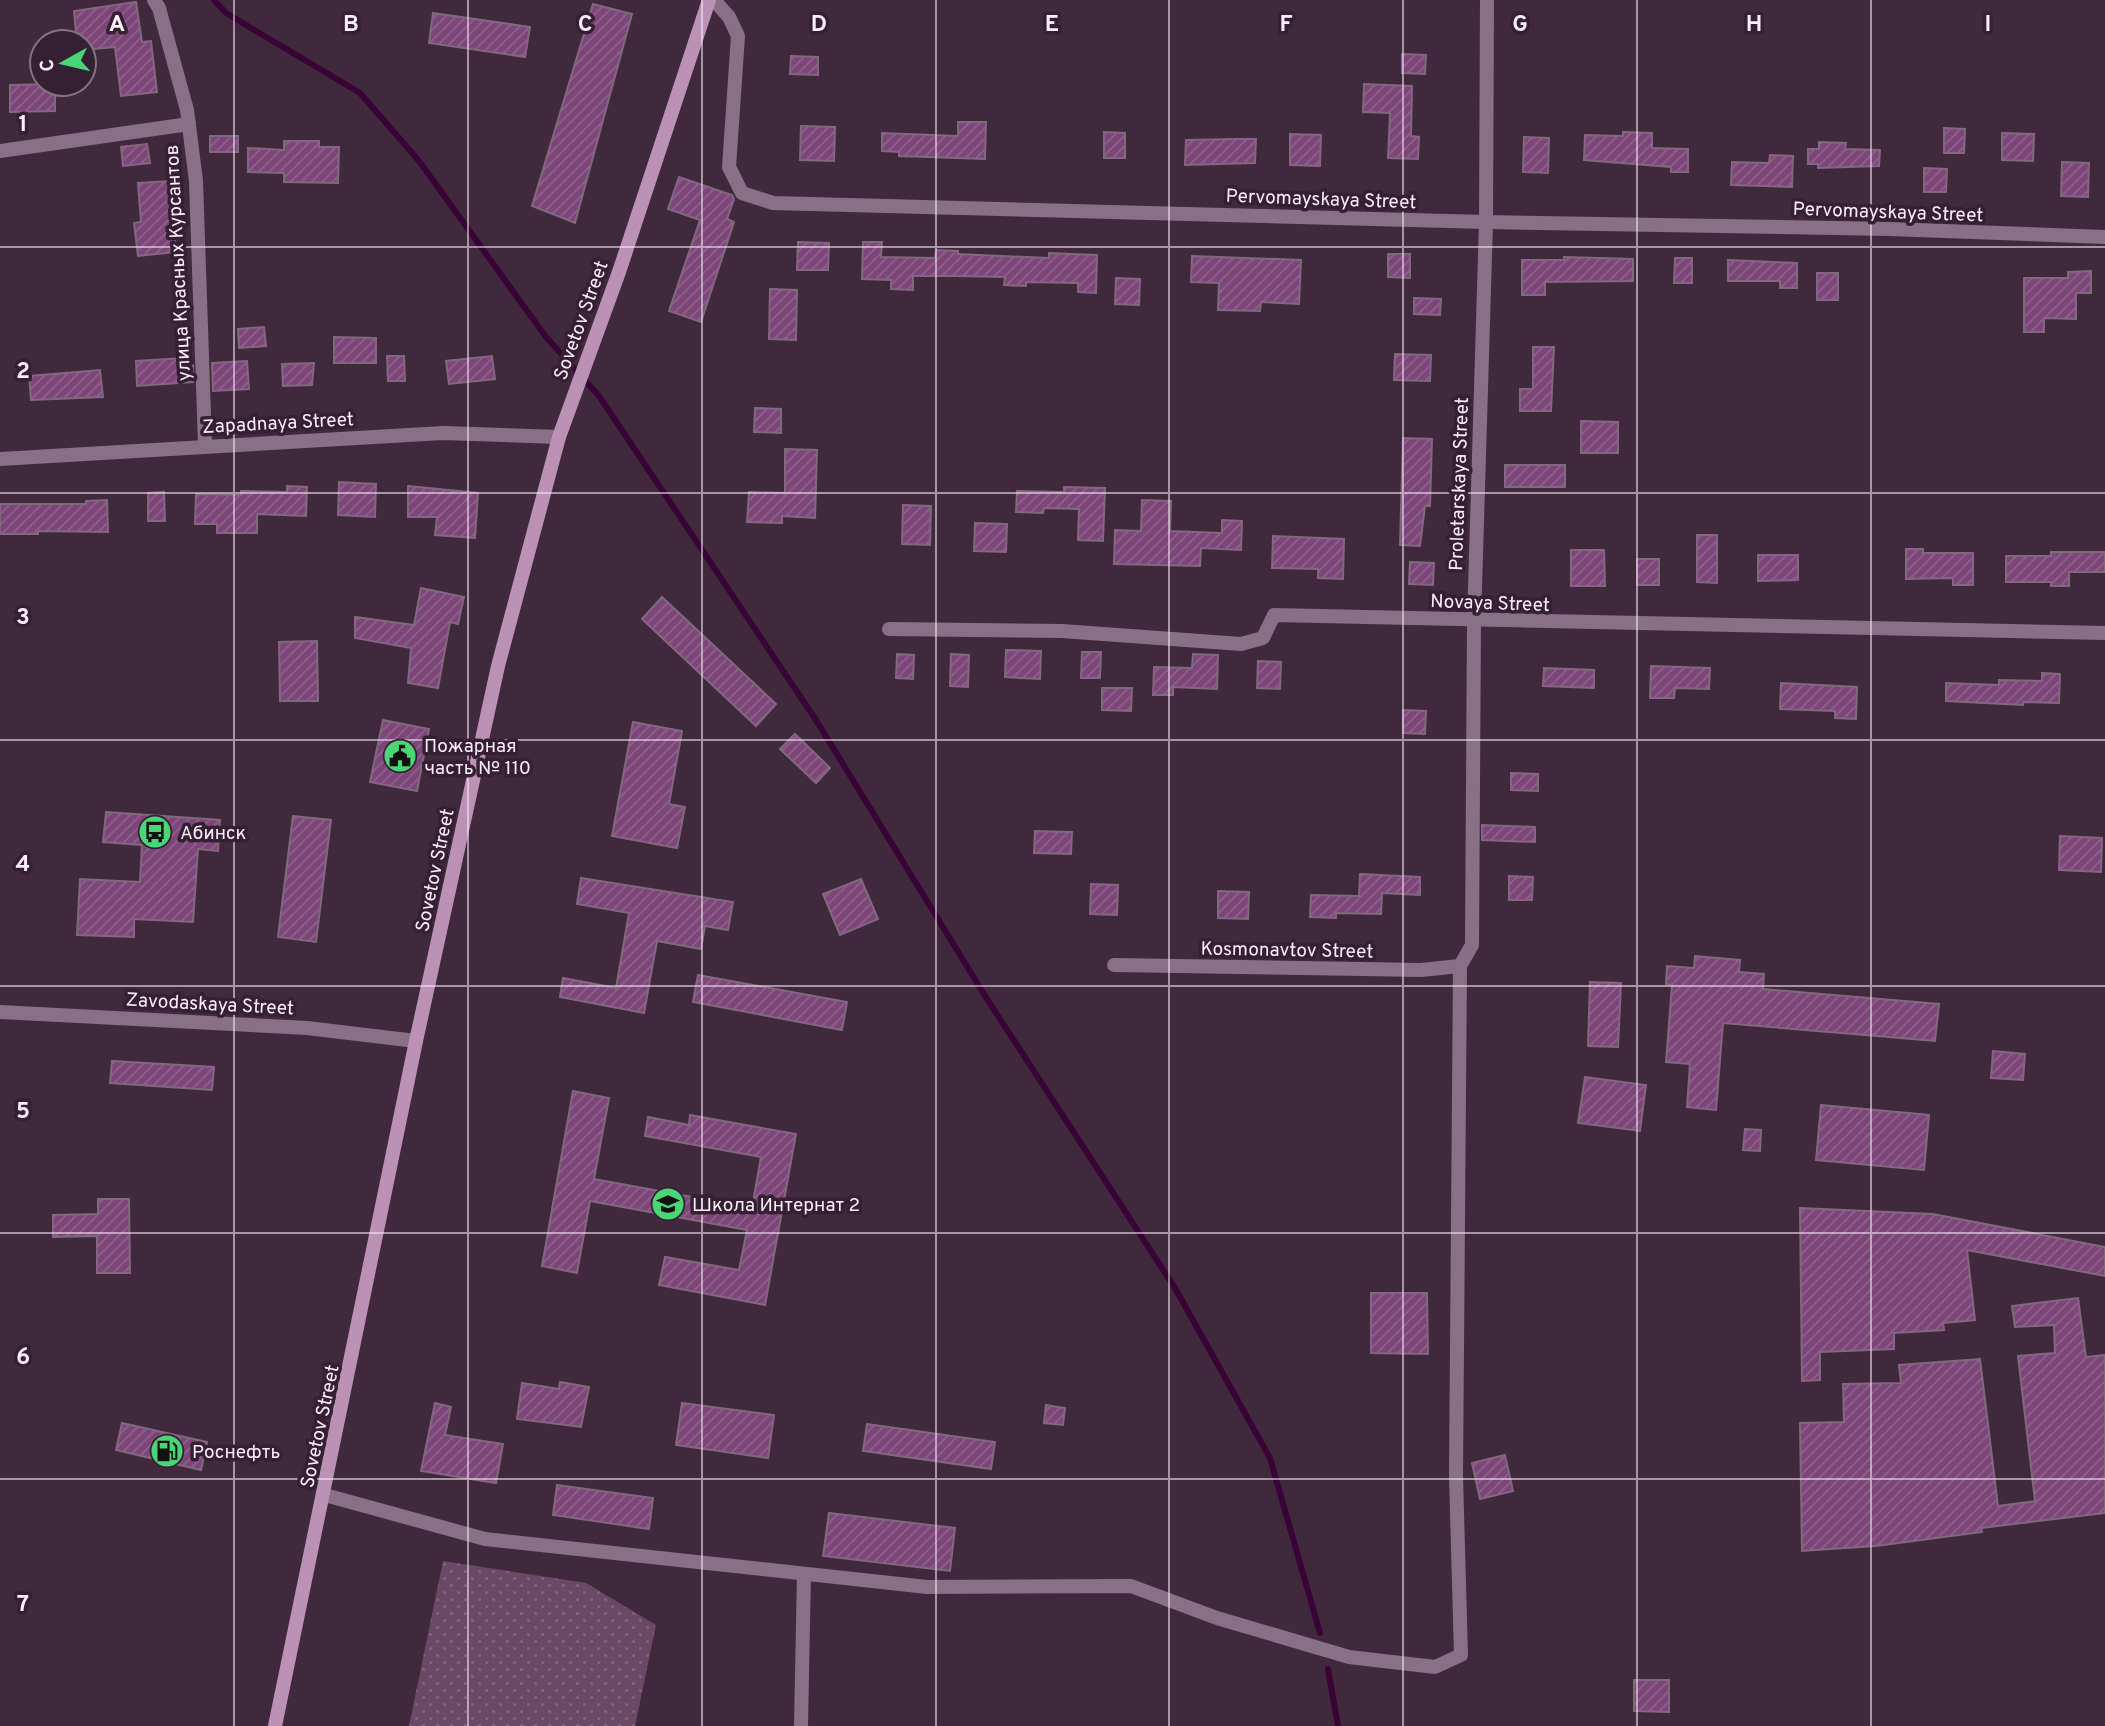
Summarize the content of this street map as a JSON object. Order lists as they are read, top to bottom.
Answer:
{
  "streets": {
    "main road": ["Sovetov Street"],
    "street": [
      "Pervomayskaya Street",
      "улица Красных Курсантов",
      "Zapadnaya Street",
      "Proletarskaya Street",
      "Novaya Street",
      "Kosmonavtov Street",
      "Zavodaskaya Street"
    ]
  },
  "crossings": [
    ["Pervomayskaya Street", "Sovetov Street"],
    ["Pervomayskaya Street", "Proletarskaya Street"],
    ["улица Красных Курсантов", "Zapadnaya Street"],
    ["Sovetov Street", "Zapadnaya Street"],
    ["Sovetov Street", "Zavodaskaya Street"],
    ["Proletarskaya Street", "Novaya Street"],
    ["Proletarskaya Street", "Kosmonavtov Street"]
  ],
  "places": {
    "public building": ["Пожарная часть № 110"],
    "bus stop": ["Абинск"],
    "school or university": ["Школа Интернат 2"],
    "fuel station": ["Роснефть"]
  },
  "north": "left",
  "grid": {
    "columns": [
      "A",
      "B",
      "C",
      "D",
      "E",
      "F",
      "G",
      "H",
      "I"
    ],
    "rows": [
      "1",
      "2",
      "3",
      "4",
      "5",
      "6",
      "7"
    ]
  }
}
